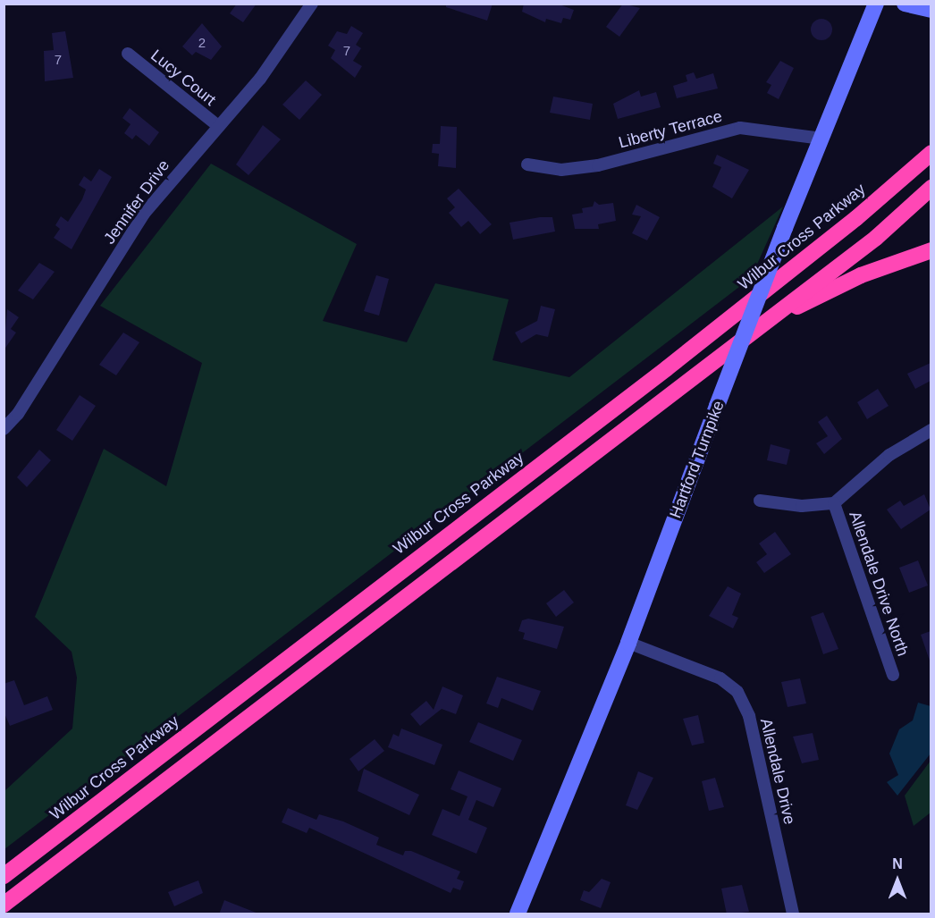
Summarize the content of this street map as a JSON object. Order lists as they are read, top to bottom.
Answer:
{
  "streets": {
    "highway": ["Wilbur Cross Parkway"],
    "main road": ["Hartford Turnpike"],
    "street": [
      "Lucy Court",
      "Liberty Terrace",
      "Jennifer Drive",
      "Allendale Drive North",
      "Allendale Drive"
    ]
  },
  "crossings": [
    ["Lucy Court", "Jennifer Drive"],
    ["Liberty Terrace", "Hartford Turnpike"],
    ["Hartford Turnpike", "Allendale Drive"]
  ],
  "house_numbers": ["2", "7", "7"],
  "north": "top"
}
